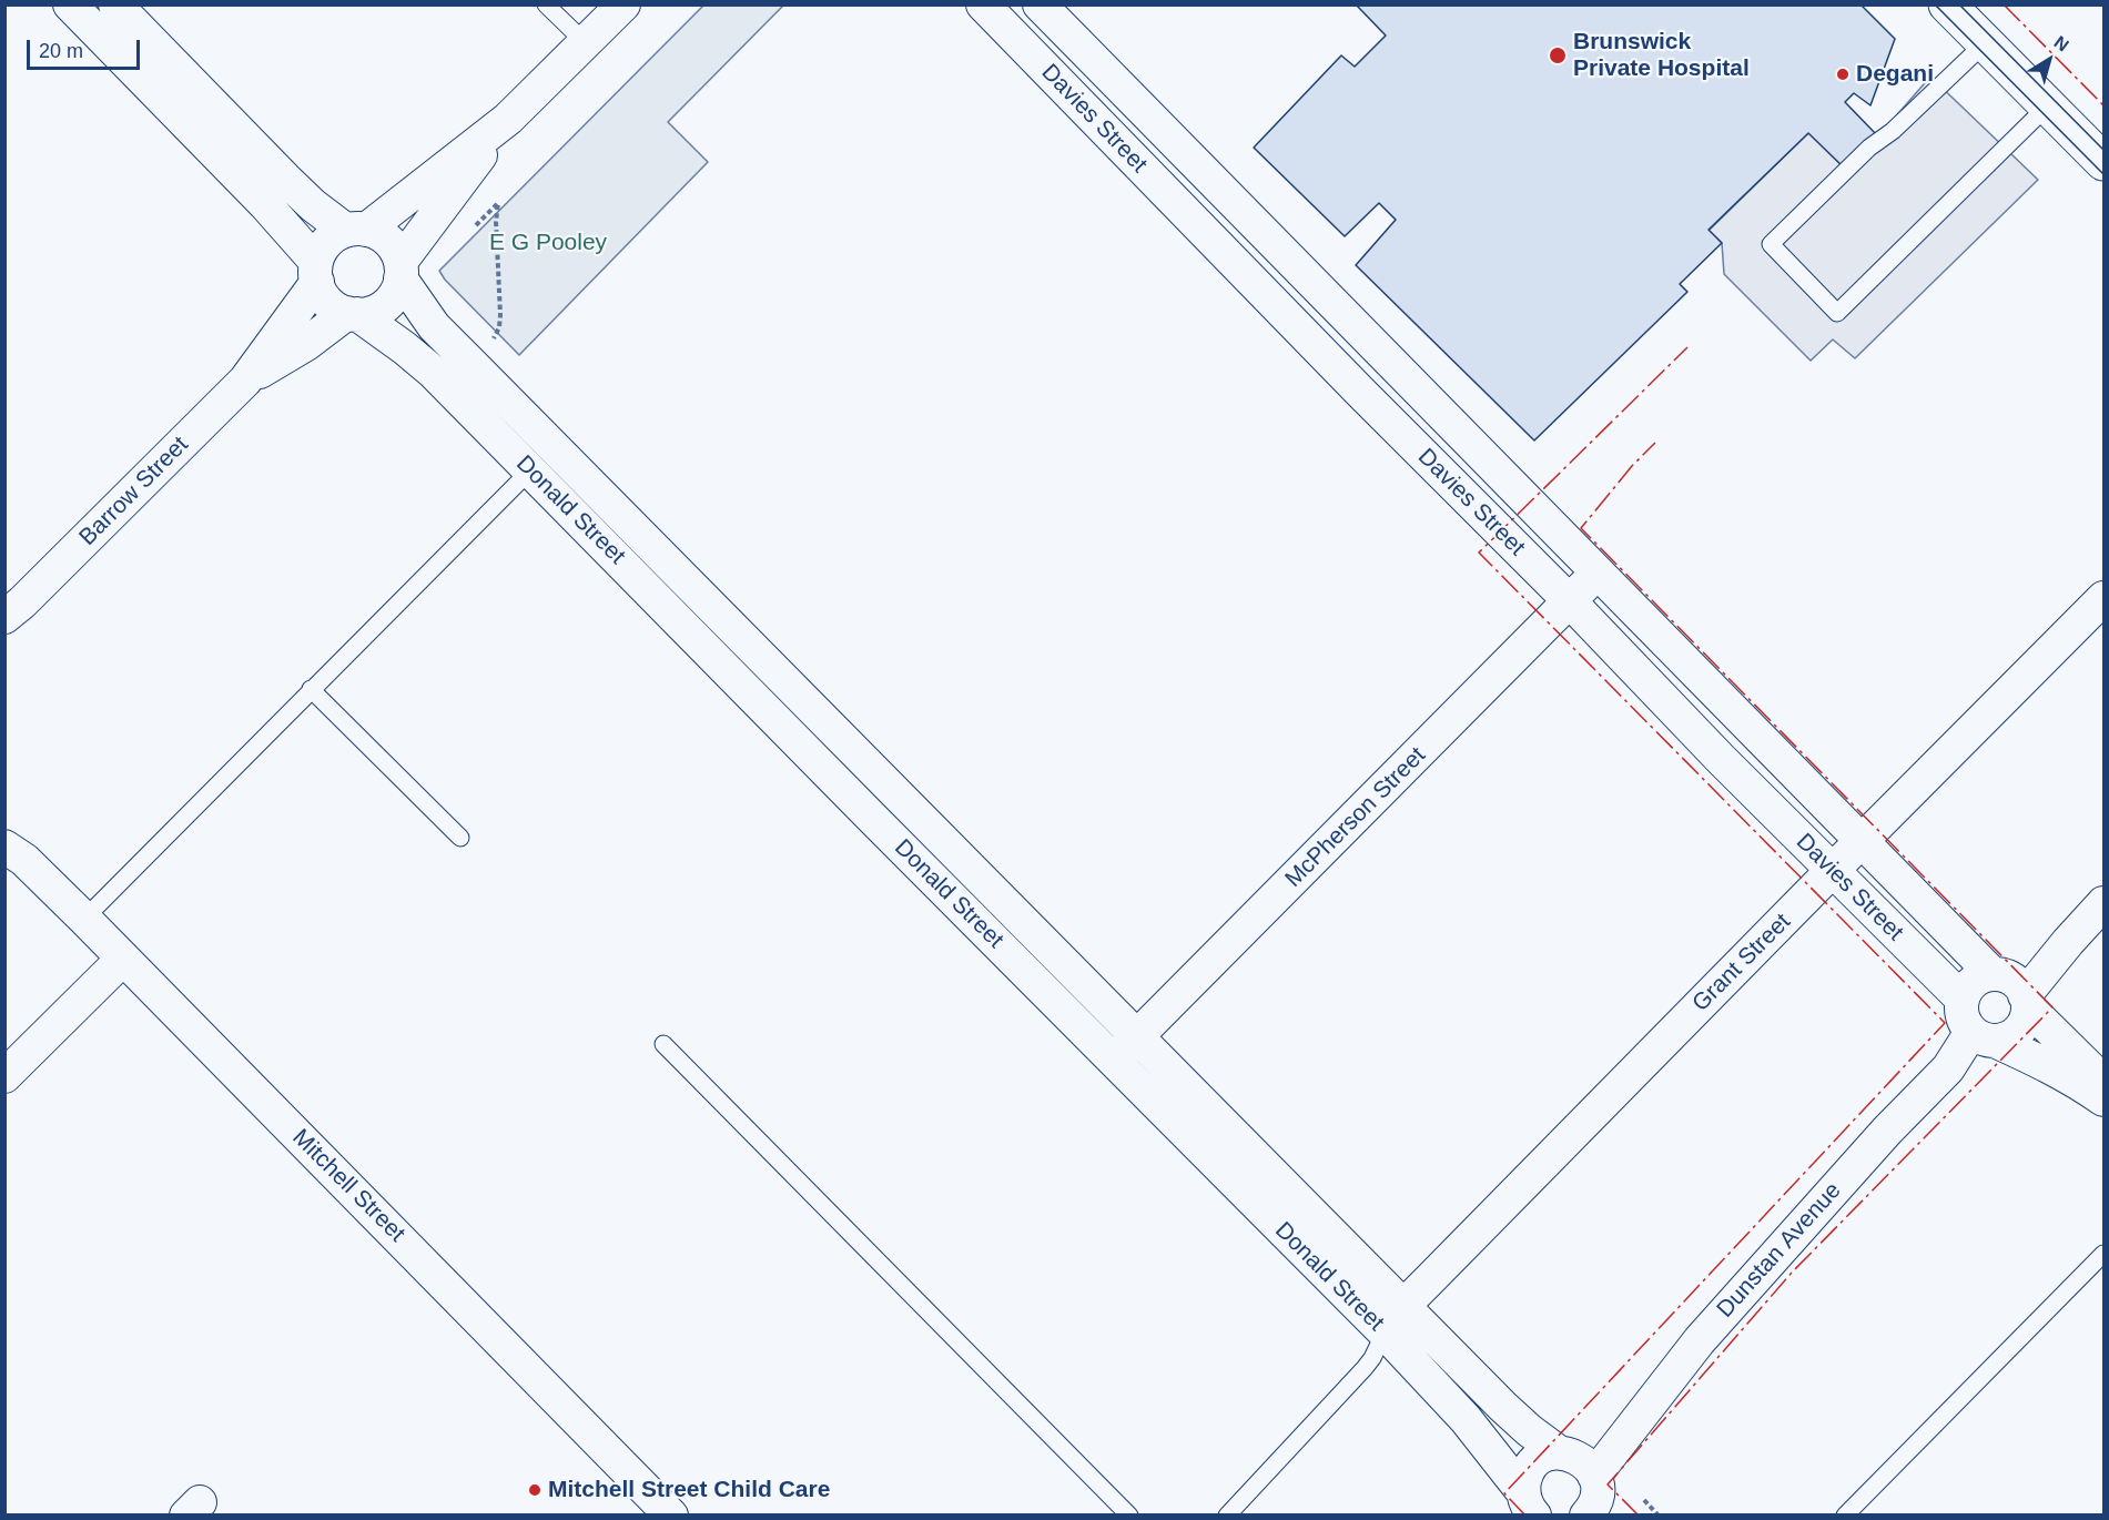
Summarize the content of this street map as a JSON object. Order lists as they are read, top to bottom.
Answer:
{
  "streets": {
    "street": [
      "Davies Street",
      "Barrow Street",
      "Donald Street",
      "McPherson Street",
      "Grant Street",
      "Mitchell Street",
      "Dunstan Avenue"
    ]
  },
  "crossings": [
    ["Davies Street", "McPherson Street"],
    ["Davies Street", "Grant Street"],
    ["Davies Street", "Dunstan Avenue"],
    ["Barrow Street", "Donald Street"],
    ["Donald Street", "McPherson Street"],
    ["Donald Street", "Grant Street"],
    ["Donald Street", "Dunstan Avenue"]
  ],
  "parks": ["E G Pooley"],
  "places": ["Brunswick Private Hospital", "Degani", "Mitchell Street Child Care"],
  "scale_bar": "20 m",
  "north": "top right"
}
